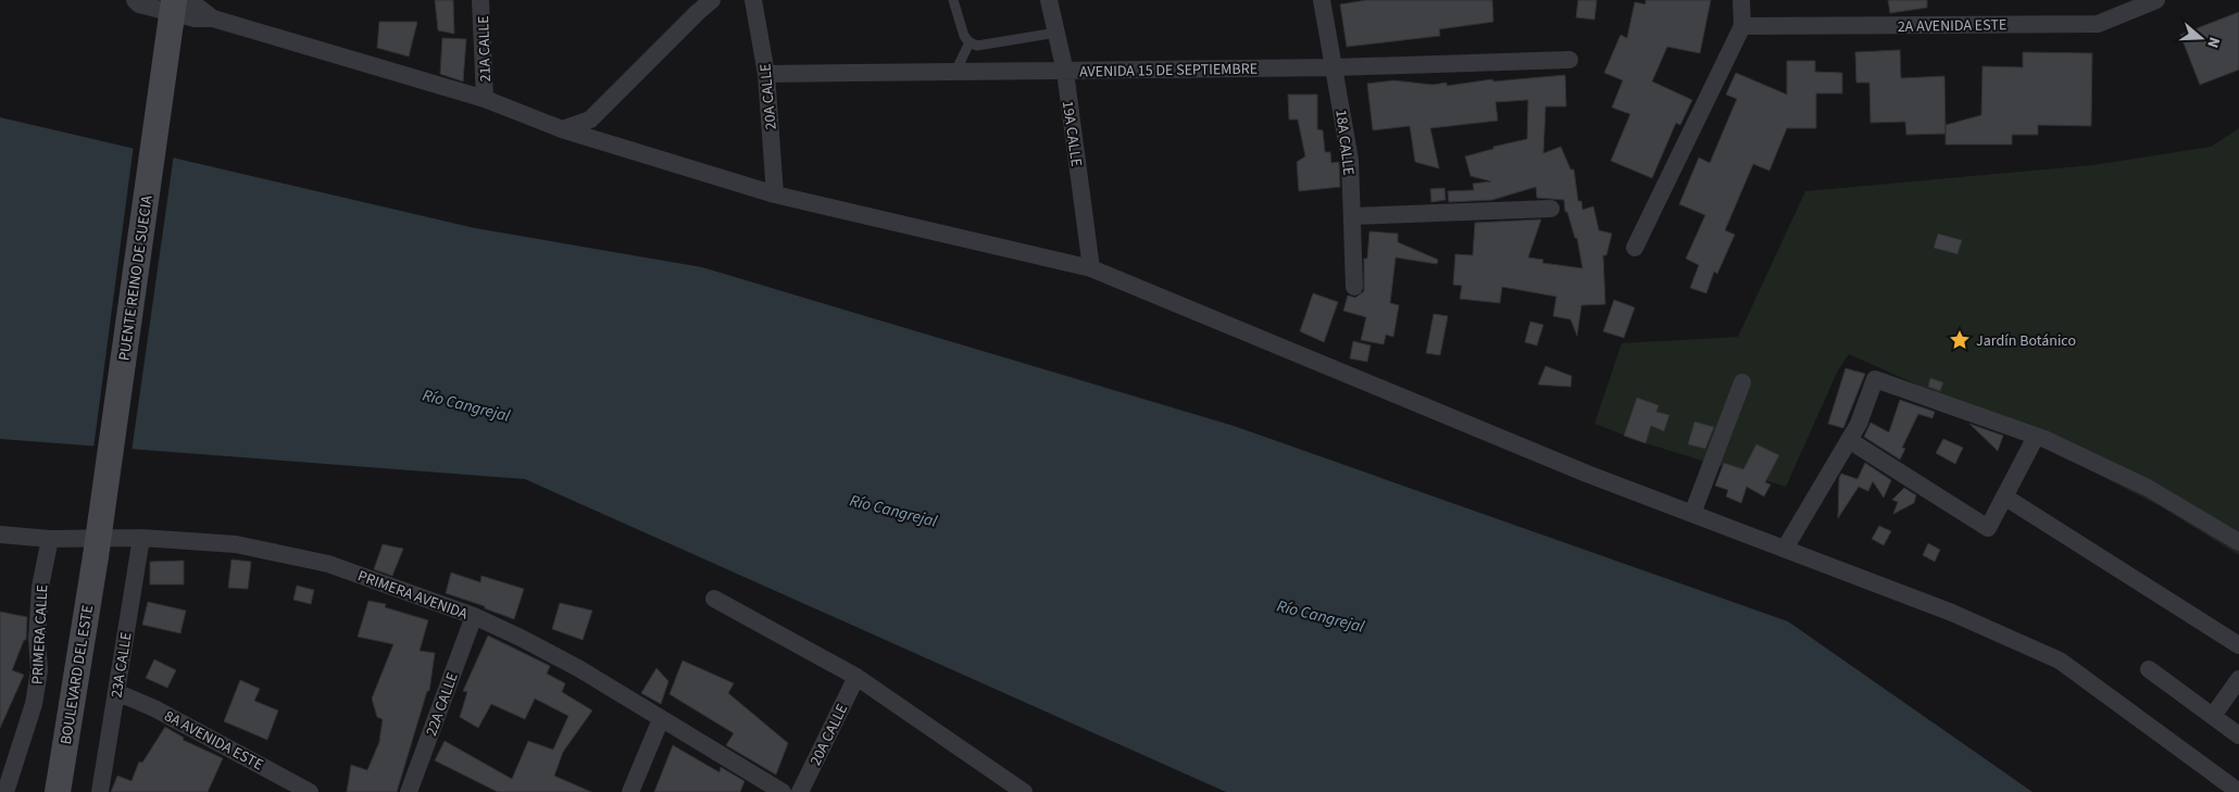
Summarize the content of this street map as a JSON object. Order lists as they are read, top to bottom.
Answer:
{
  "streets": {
    "main road": ["PUENTE REINO DE SUECIA", "BOULEVARD DEL ESTE"],
    "street": [
      "2A AVENIDA ESTE",
      "21A CALLE",
      "AVENIDA 15 DE SEPTIEMBRE",
      "20A CALLE",
      "19A CALLE",
      "18A CALLE",
      "PRIMERA AVENIDA",
      "PRIMERA CALLE",
      "23A CALLE",
      "22A CALLE",
      "8A AVENIDA ESTE"
    ]
  },
  "crossings": [
    ["AVENIDA 15 DE SEPTIEMBRE", "20A CALLE"],
    ["AVENIDA 15 DE SEPTIEMBRE", "19A CALLE"],
    ["AVENIDA 15 DE SEPTIEMBRE", "18A CALLE"],
    ["PUENTE REINO DE SUECIA", "BOULEVARD DEL ESTE"],
    ["PRIMERA AVENIDA", "PRIMERA CALLE"],
    ["PRIMERA AVENIDA", "23A CALLE"],
    ["PRIMERA AVENIDA", "22A CALLE"],
    ["23A CALLE", "8A AVENIDA ESTE"]
  ],
  "water": ["Río Cangrejal"],
  "places": {
    "place": ["Jardín Botánico"]
  },
  "north": "right"
}
